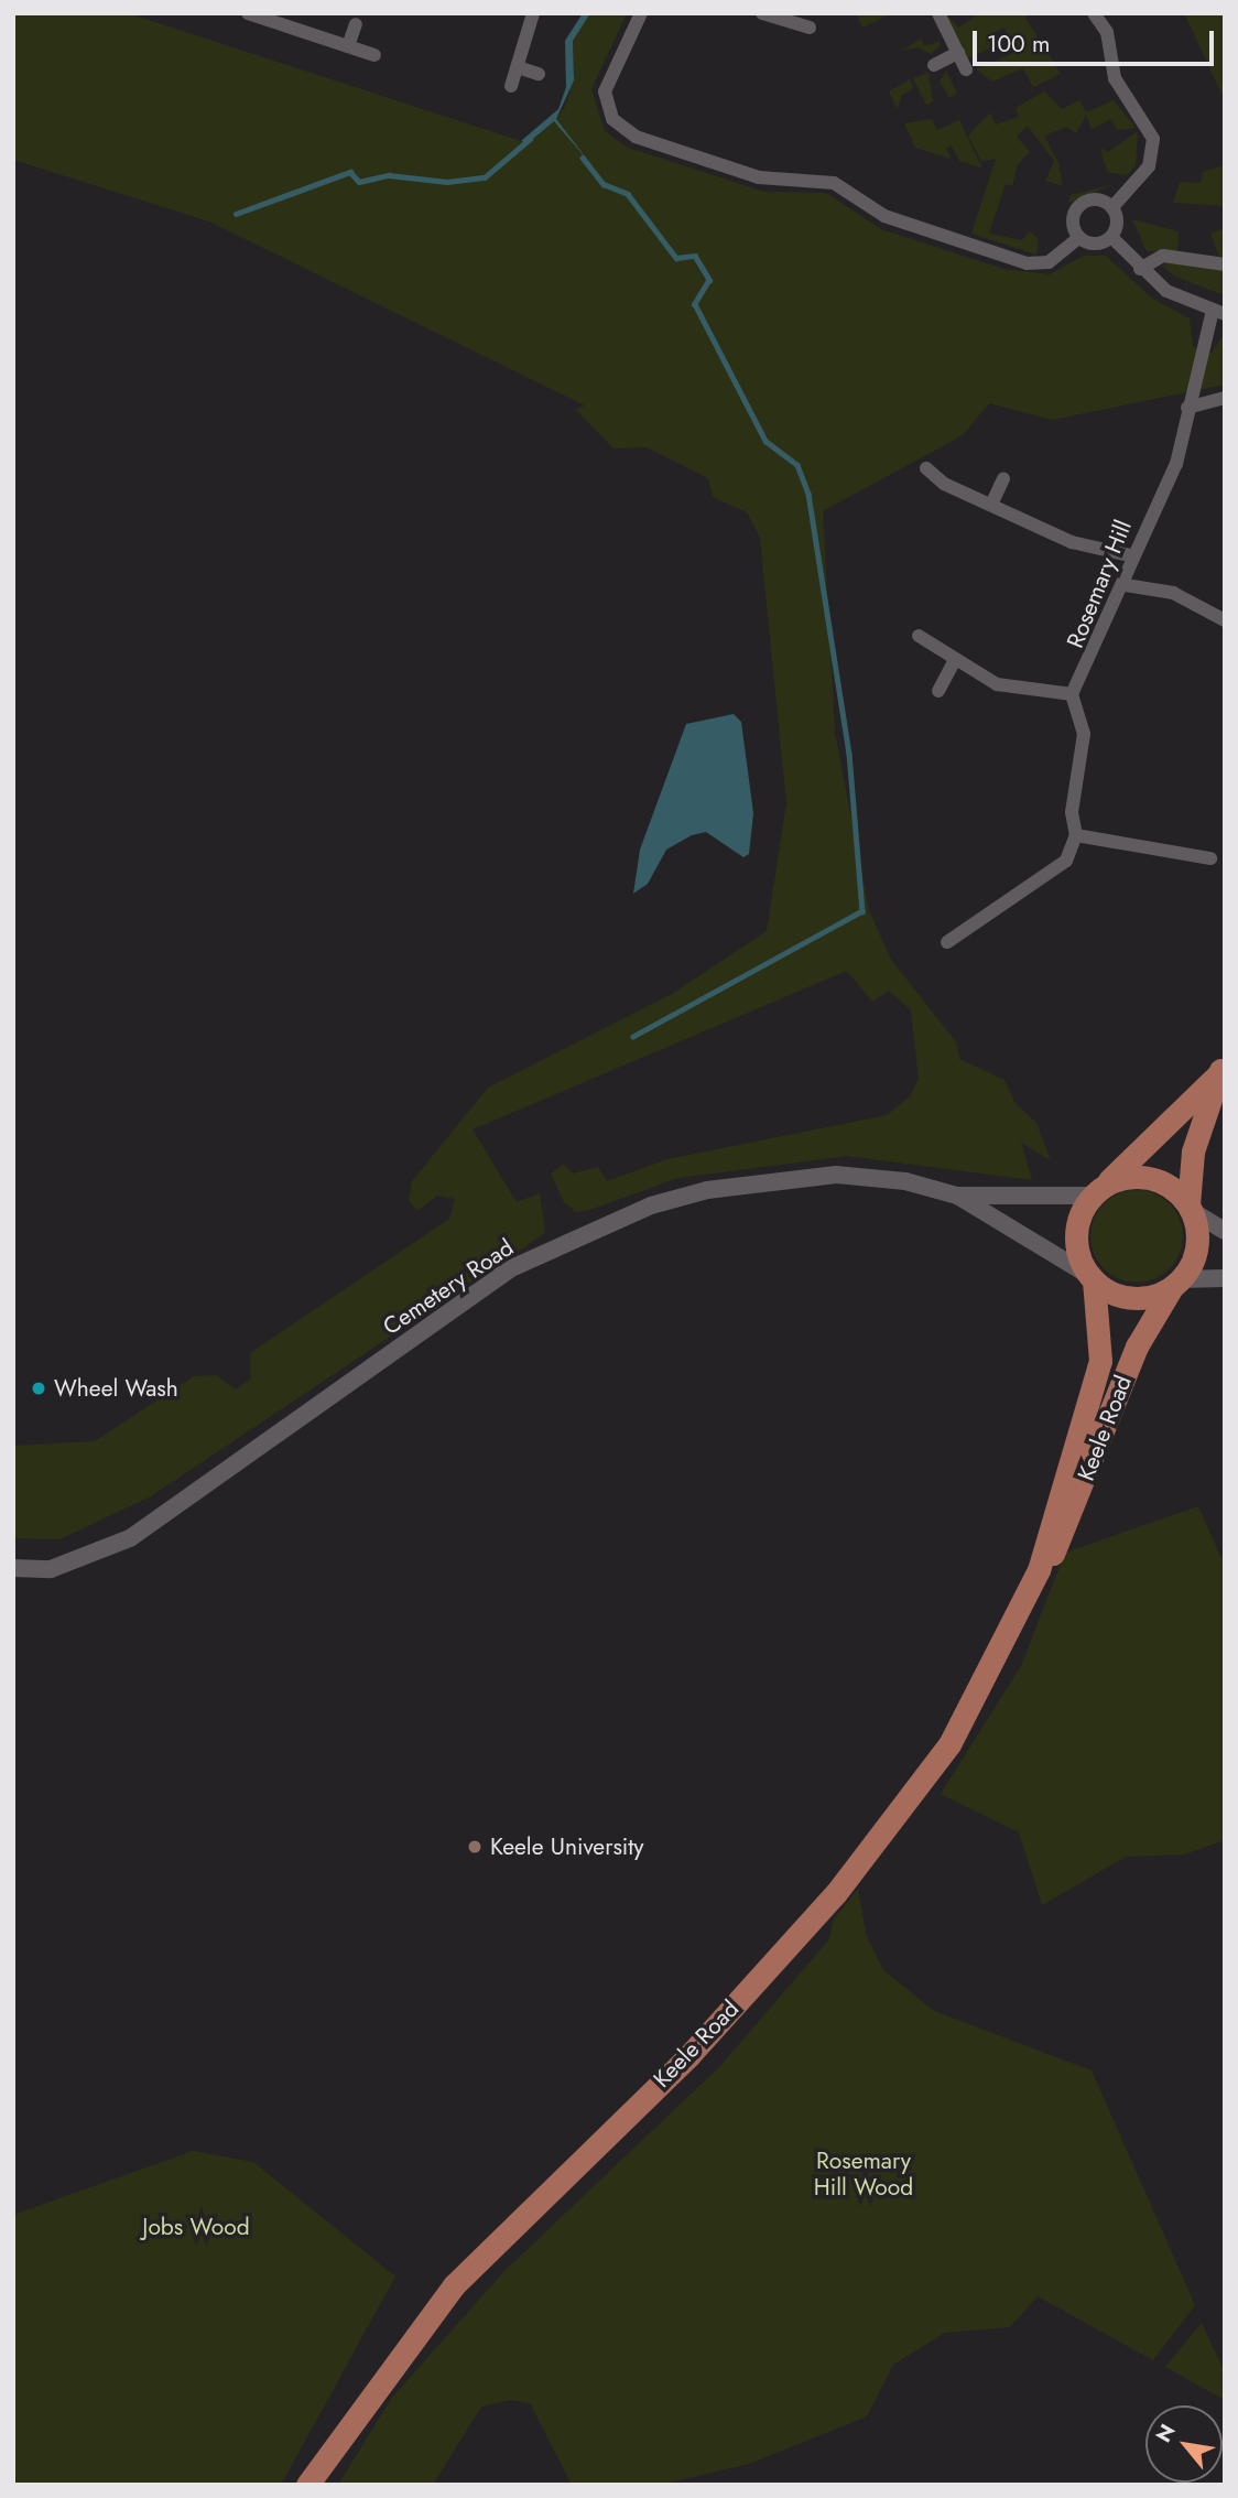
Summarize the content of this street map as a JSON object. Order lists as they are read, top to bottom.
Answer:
{
  "streets": {
    "main road": ["Keele Road"],
    "street": ["Rosemary Hill", "Cemetery Road"]
  },
  "crossings": [
    ["Cemetery Road", "Keele Road"]
  ],
  "parks": ["Rosemary Hill Wood", "Jobs Wood"],
  "places": ["Wheel Wash", "Keele University"],
  "scale_bar": "100 m",
  "north": "top left"
}
